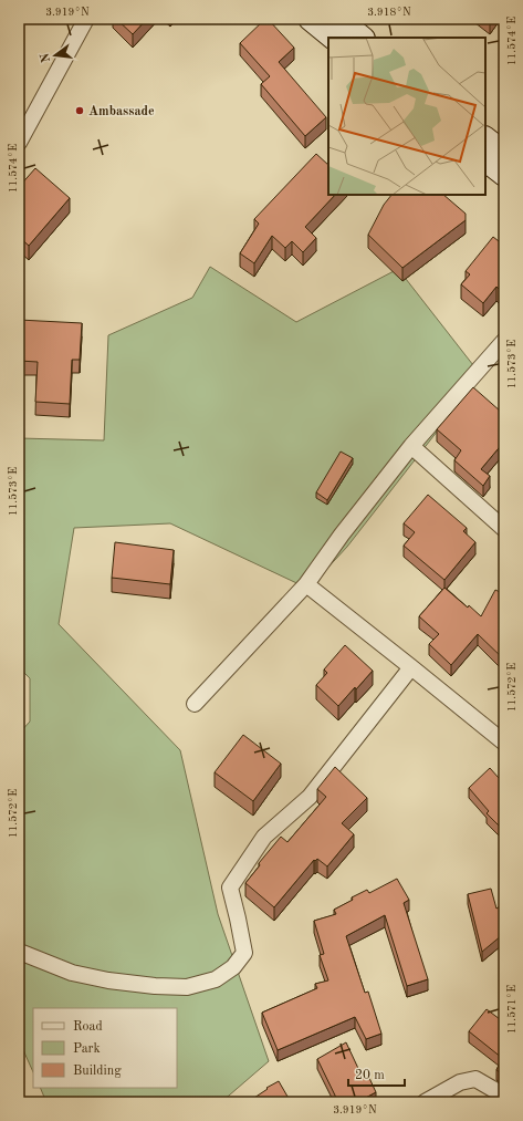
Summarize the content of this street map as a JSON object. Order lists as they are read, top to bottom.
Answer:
{
  "places": ["Ambassade"],
  "legend": ["Road", "Park", "Building"],
  "scale_bar": "20 m",
  "north": "left",
  "coordinates": [
    "3.919°N",
    "3.918°N",
    "11.574°E",
    "11.573°E",
    "11.572°E",
    "11.571°E"
  ]
}
